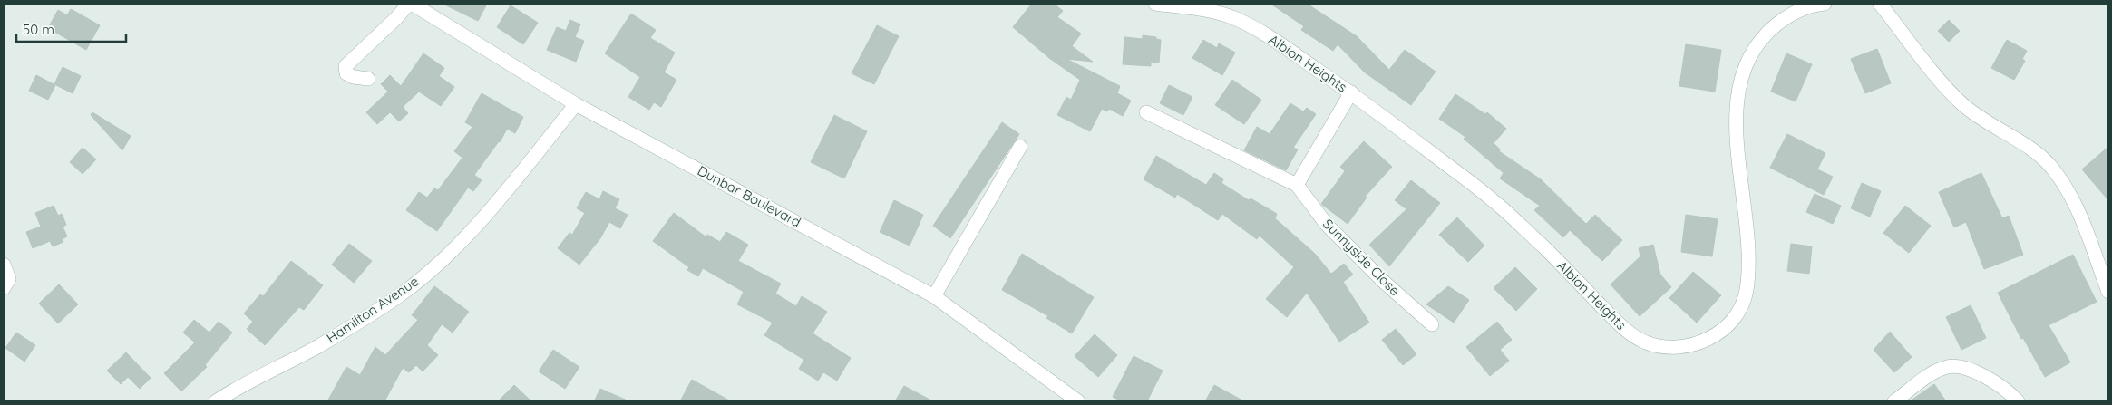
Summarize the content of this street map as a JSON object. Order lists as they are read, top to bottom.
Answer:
{
  "streets": {
    "street": [
      "Albion Heights",
      "Dunbar Boulevard",
      "Sunnyside Close",
      "Hamilton Avenue"
    ]
  },
  "crossings": [
    ["Dunbar Boulevard", "Hamilton Avenue"]
  ],
  "scale_bar": "50 m"
}
